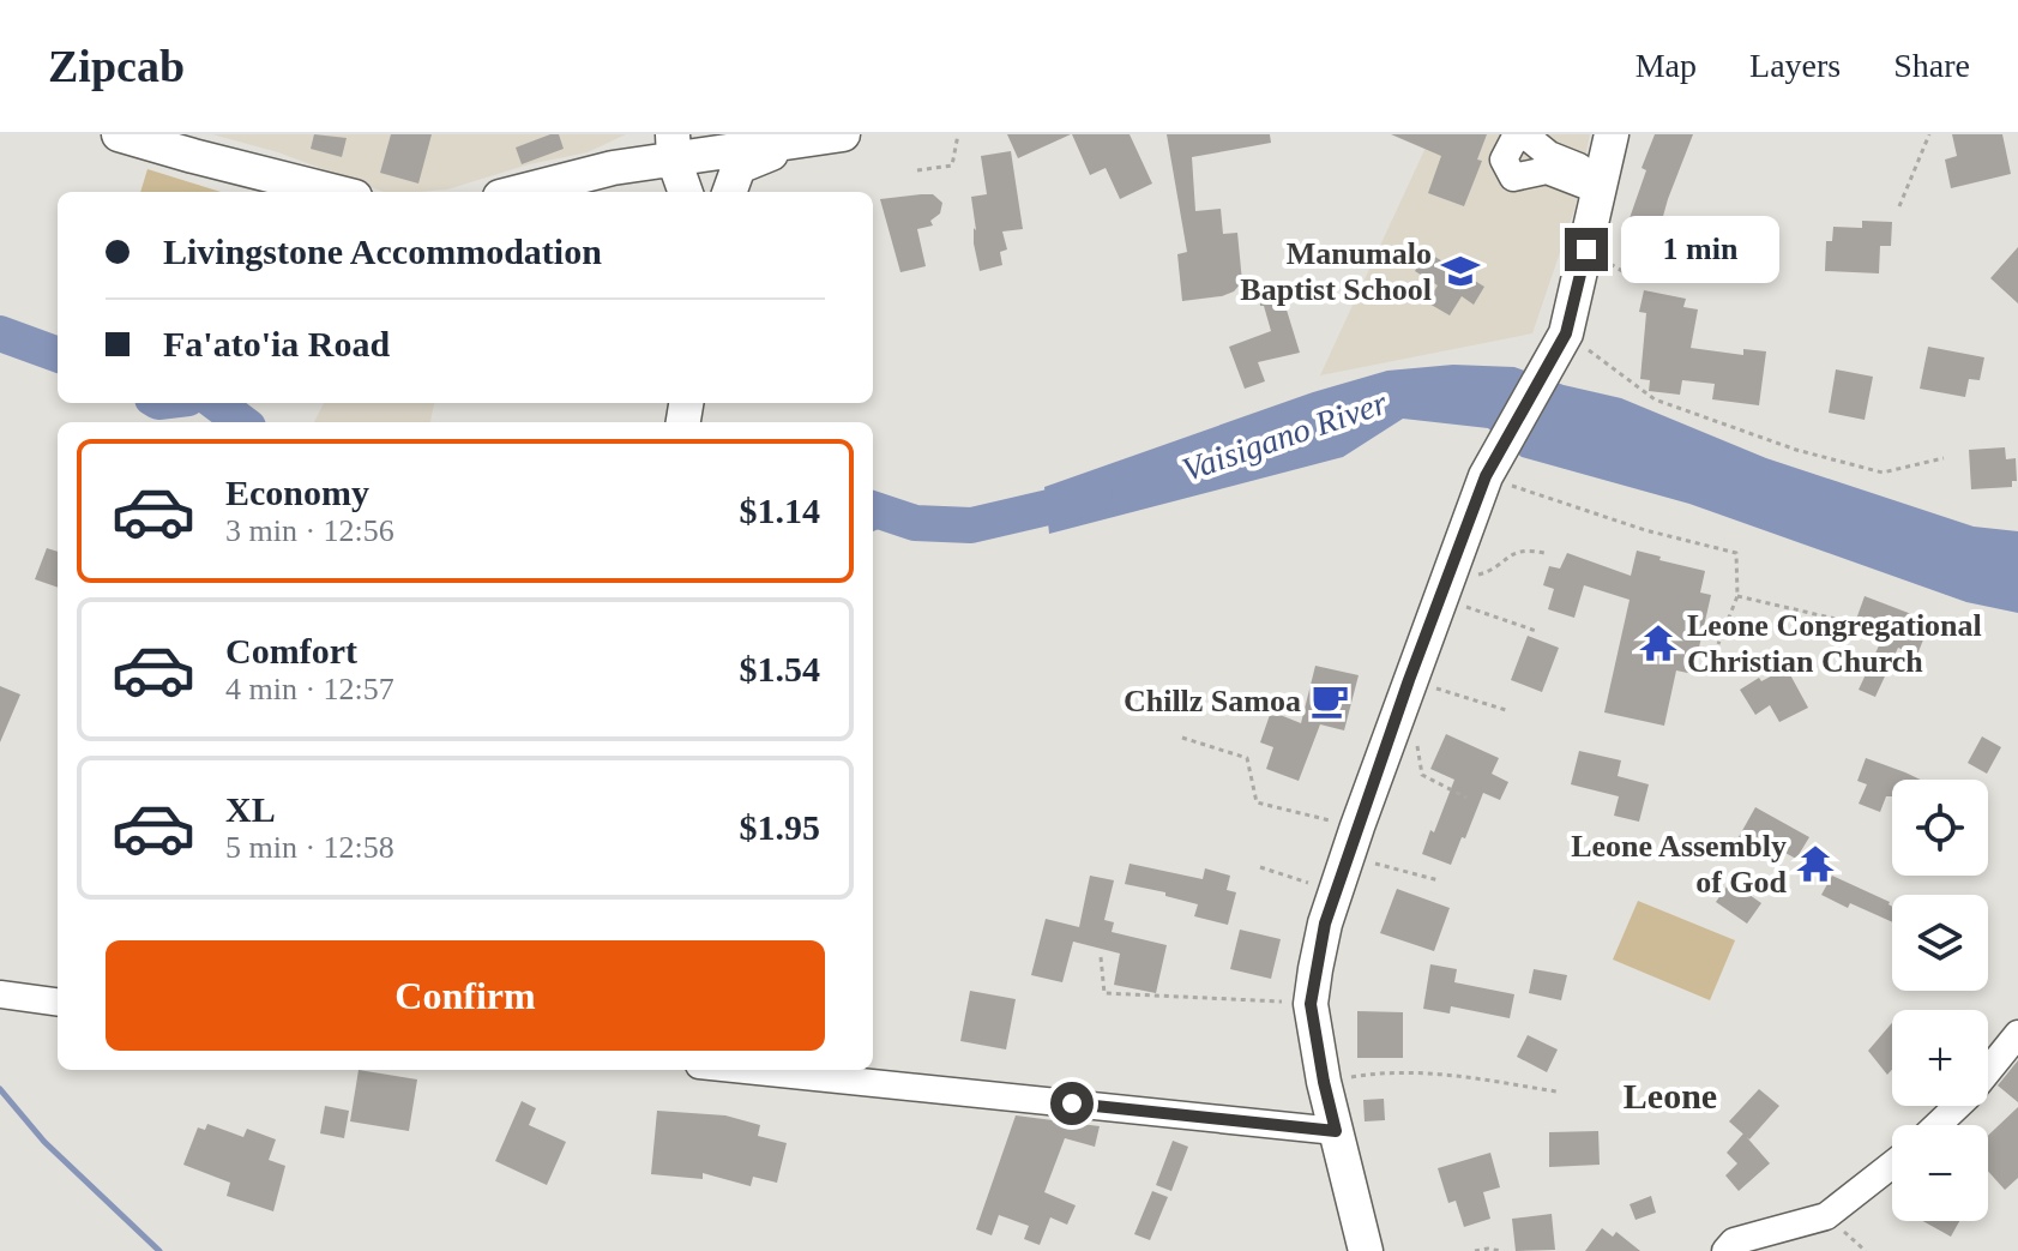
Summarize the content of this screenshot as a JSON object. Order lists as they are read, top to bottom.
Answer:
{
  "districts": ["Leone"],
  "water": ["Vaisigano River"],
  "places": {
    "school or university": ["Manumalo Baptist School"],
    "temple": ["Leone Congregational Christian Church", "Leone Assembly of God"],
    "cafe": ["Chillz Samoa"]
  },
  "page": {
    "header": "Zipcab",
    "nav": ["Map", "Layers", "Share"],
    "banner": ["Livingstone Accommodation", "Fa'ato'ia Road"],
    "bubble": "1 min",
    "list": [
      {
        "name": "Economy",
        "note": "3 min · 12:56",
        "value": "$1.14"
      },
      {
        "name": "Comfort",
        "note": "4 min · 12:57",
        "value": "$1.54"
      },
      {
        "name": "XL",
        "note": "5 min · 12:58",
        "value": "$1.95"
      }
    ],
    "map_buttons": ["+", "−"],
    "buttons": "Confirm"
  }
}
